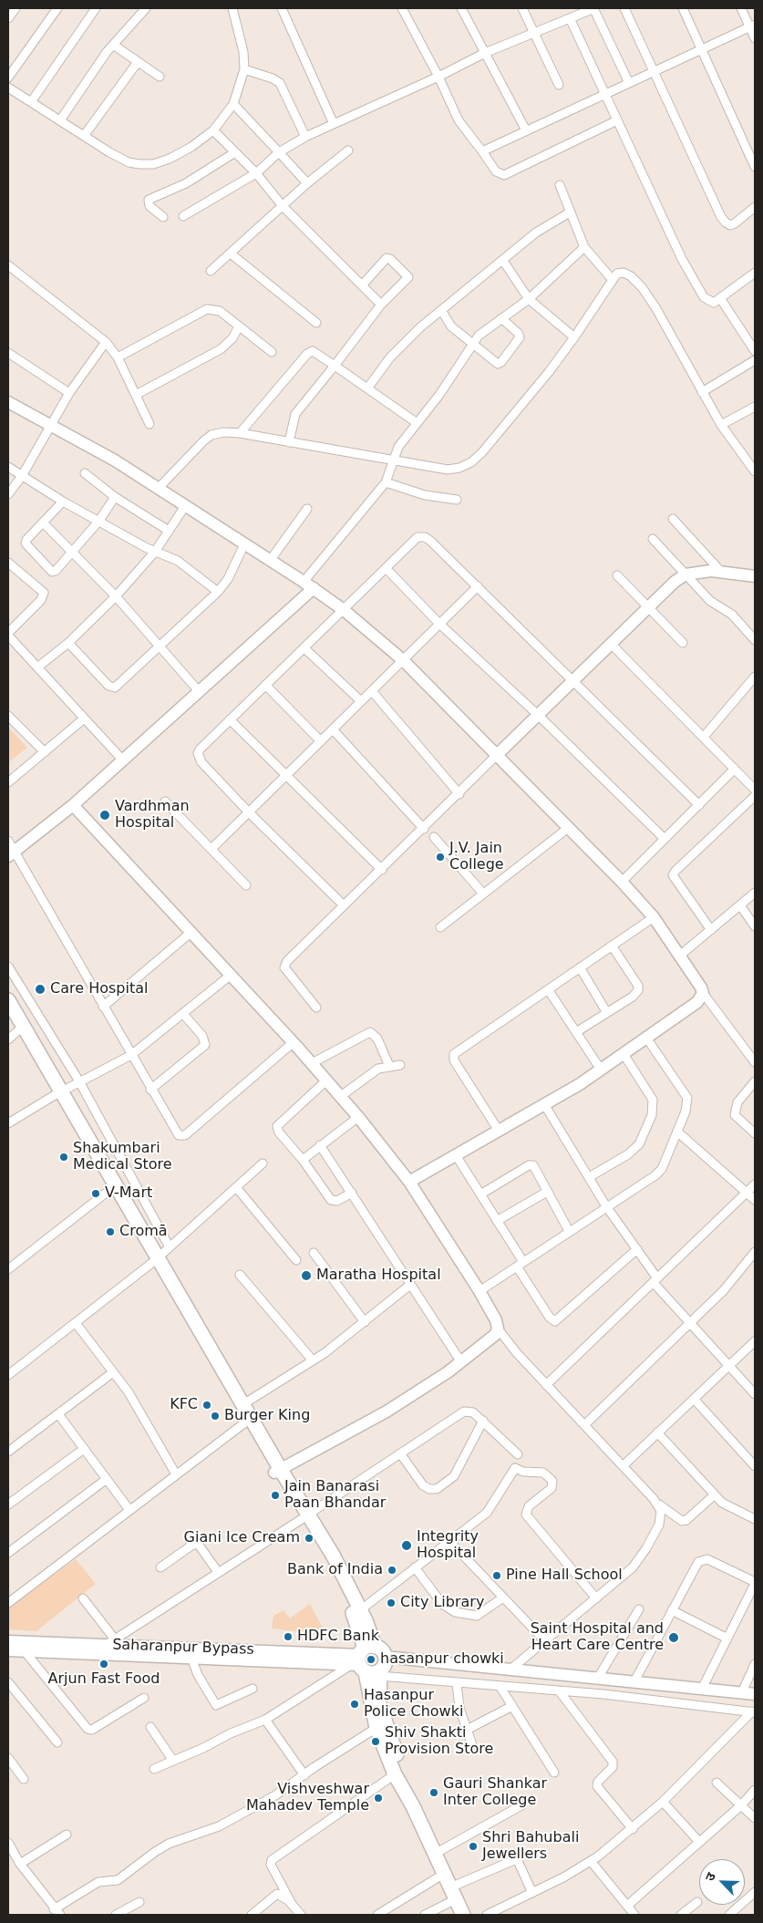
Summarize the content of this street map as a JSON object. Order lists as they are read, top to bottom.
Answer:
{
  "streets": {
    "street": ["Saharanpur Bypass"]
  },
  "places": [
    "Vardhman Hospital",
    "J.V. Jain College",
    "Care Hospital",
    "Shakumbari Medical Store",
    "V-Mart",
    "Cromā",
    "Maratha Hospital",
    "KFC",
    "Burger King",
    "Jain Banarasi Paan Bhandar",
    "Giani Ice Cream",
    "Integrity Hospital",
    "Bank of India",
    "Pine Hall School",
    "City Library",
    "HDFC Bank",
    "Saint Hospital and Heart Care Centre",
    "hasanpur chowki",
    "Arjun Fast Food",
    "Hasanpur Police Chowki",
    "Shiv Shakti Provision Store",
    "Gauri Shankar Inter College",
    "Vishveshwar Mahadev Temple",
    "Shri Bahubali Jewellers"
  ],
  "north": "top left"
}
